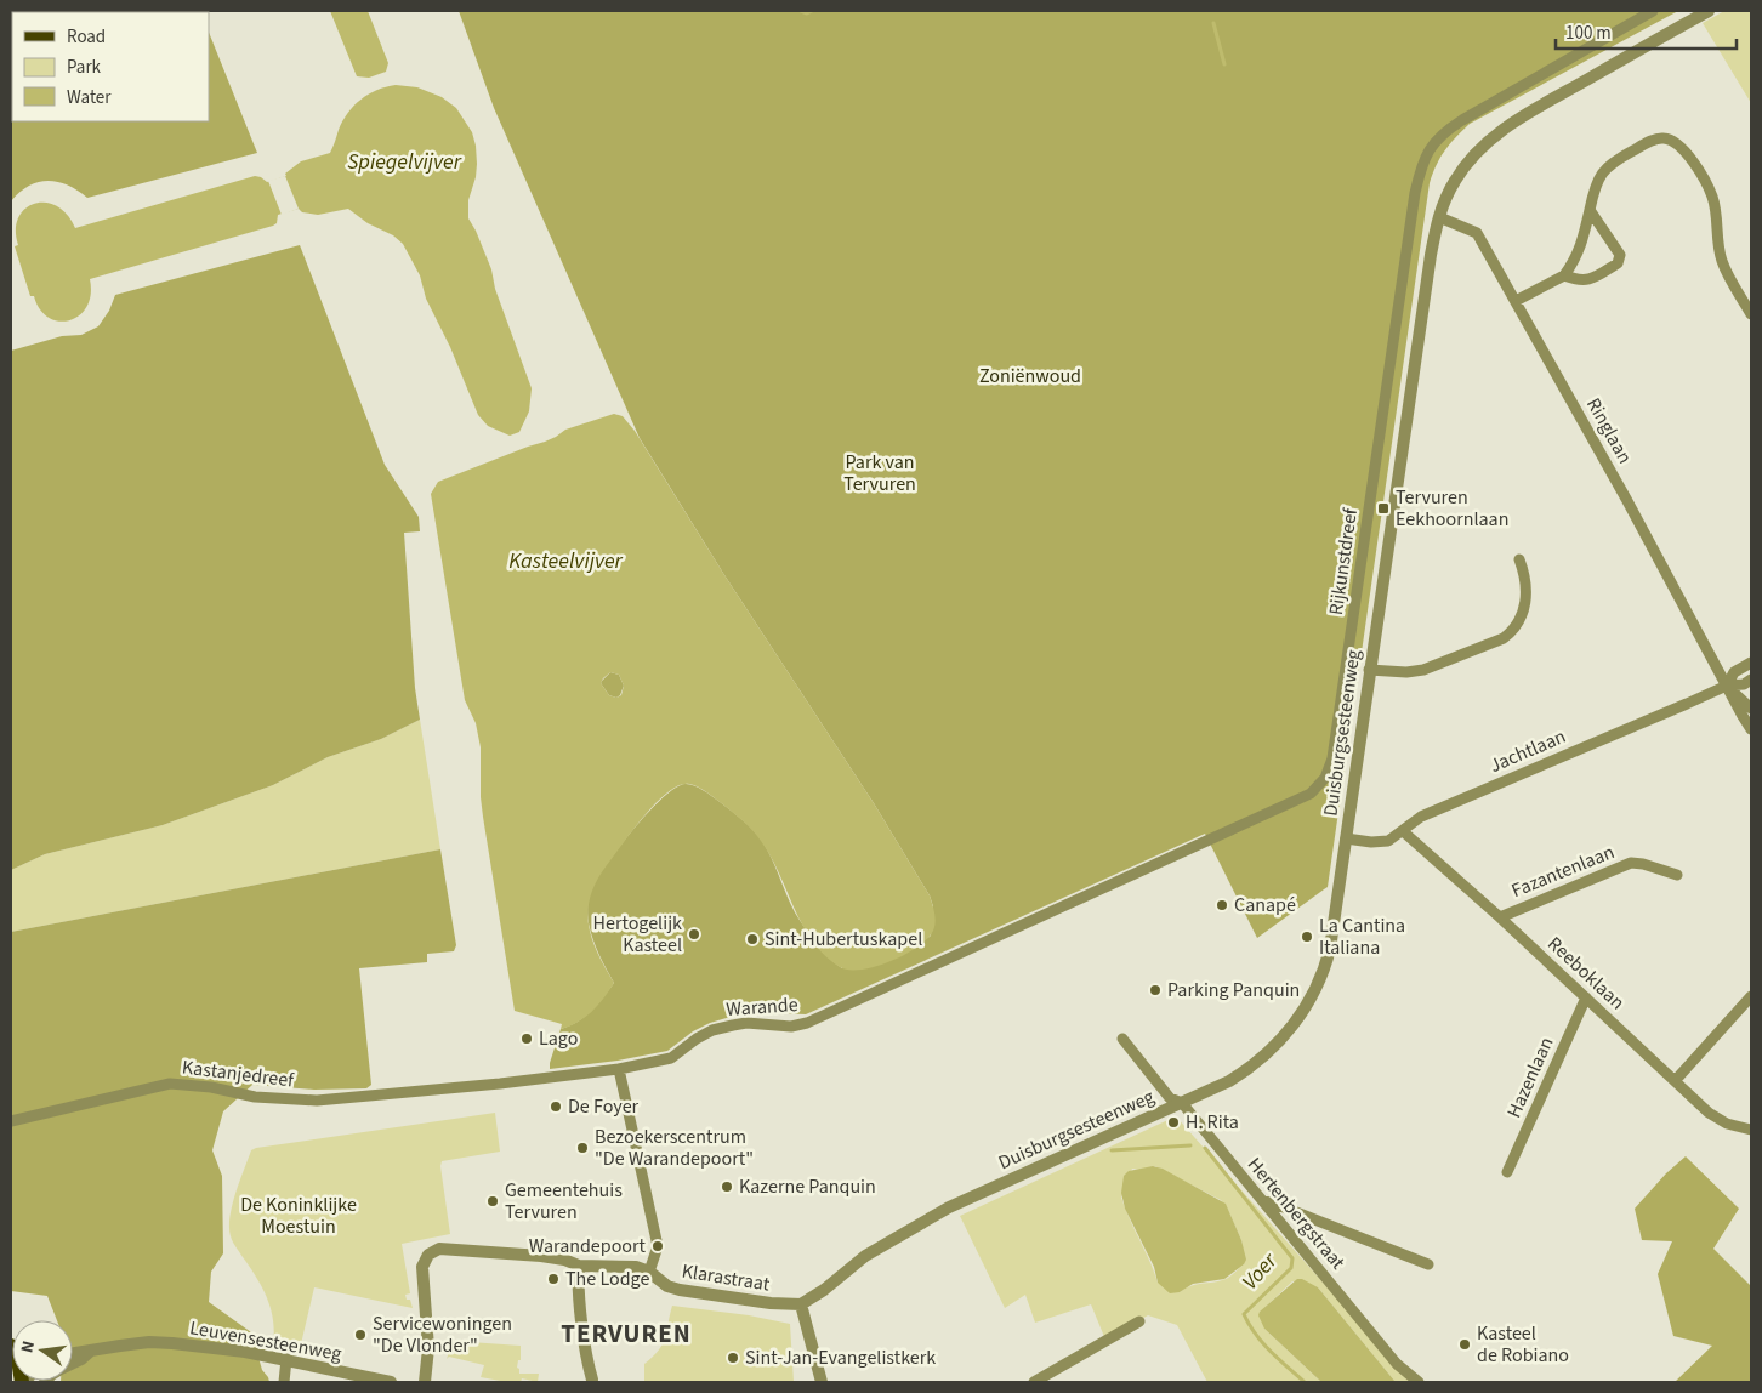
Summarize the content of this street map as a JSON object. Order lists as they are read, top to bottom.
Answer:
{
  "streets": {
    "street": [
      "Ringlaan",
      "Rijkunstdreef",
      "Duisburgsesteenweg",
      "Jachtlaan",
      "Fazantenlaan",
      "Reeboklaan",
      "Warande",
      "Kastanjedreef",
      "Hazenlaan",
      "Hertenbergstraat",
      "Klarastraat",
      "Leuvensesteenweg"
    ]
  },
  "crossings": [
    ["Ringlaan", "Duisburgsesteenweg"],
    ["Ringlaan", "Jachtlaan"],
    ["Rijkunstdreef", "Warande"],
    ["Duisburgsesteenweg", "Jachtlaan"],
    ["Duisburgsesteenweg", "Hertenbergstraat"],
    ["Duisburgsesteenweg", "Klarastraat"],
    ["Jachtlaan", "Reeboklaan"],
    ["Fazantenlaan", "Reeboklaan"],
    ["Reeboklaan", "Hazenlaan"],
    ["Warande", "Kastanjedreef"]
  ],
  "districts": ["TERVUREN"],
  "water": ["Spiegelvijver", "Kasteelvijver", "Voer"],
  "parks": ["Zoniënwoud", "Park van Tervuren", "De Koninklijke Moestuin"],
  "places": {
    "transit": ["Tervuren Eekhoornlaan"],
    "other": [
      "Canapé",
      "Hertogelijk Kasteel",
      "La Cantina Italiana",
      "Sint-Hubertuskapel",
      "Parking Panquin",
      "Lago",
      "De Foyer",
      "H. Rita",
      "Bezoekerscentrum \"De Warandepoort\"",
      "Kazerne Panquin",
      "Gemeentehuis Tervuren",
      "Warandepoort",
      "The Lodge",
      "Servicewoningen \"De Vlonder\"",
      "Kasteel de Robiano",
      "Sint-Jan-Evangelistkerk"
    ]
  },
  "legend": ["Road", "Park", "Water"],
  "scale_bar": "100 m",
  "north": "left"
}
